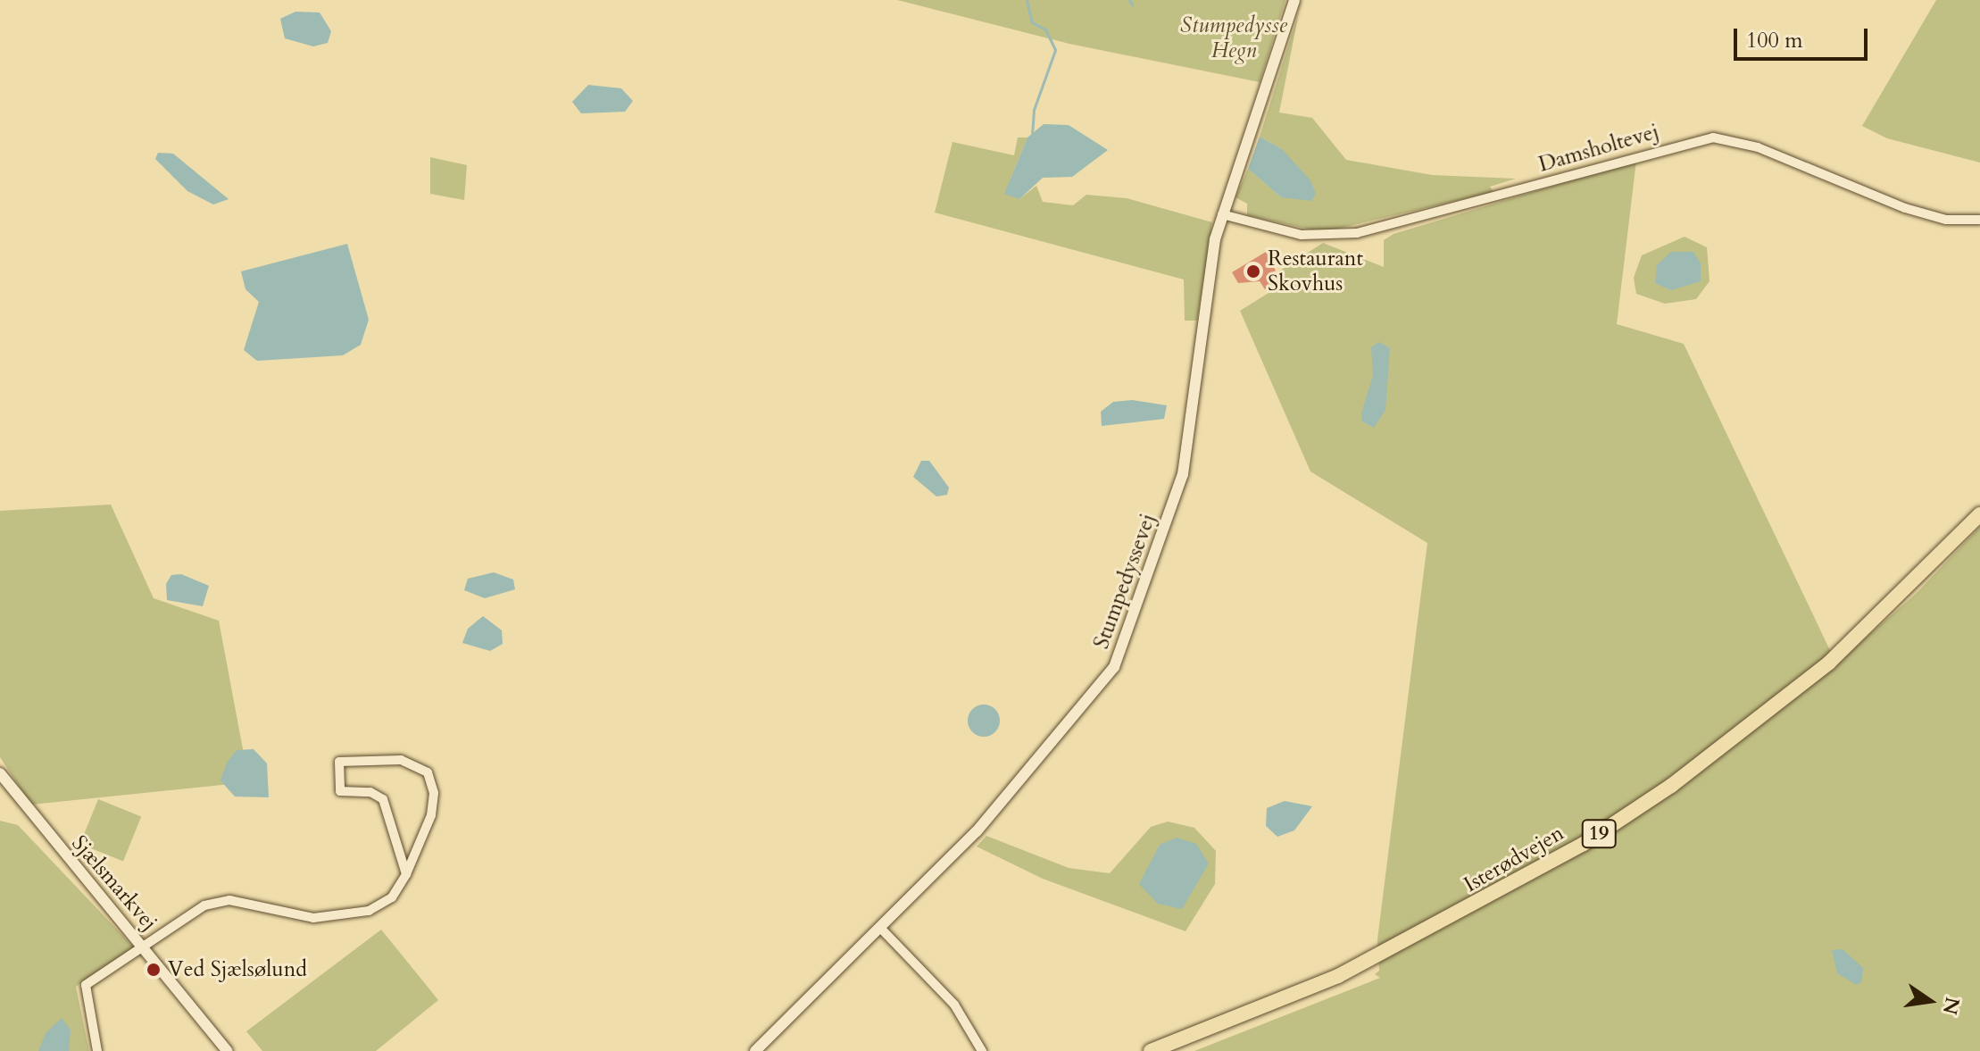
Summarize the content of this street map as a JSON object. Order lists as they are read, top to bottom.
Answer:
{
  "streets": {
    "highway": ["19", "Isterødvejen"],
    "street": ["Damsholtevej", "Stumpedyssevej", "Sjælsmarkvej"]
  },
  "crossings": [
    ["Damsholtevej", "Stumpedyssevej"]
  ],
  "parks": ["Stumpedysse Hegn"],
  "places": ["Restaurant Skovhus", "Ved Sjælsølund"],
  "scale_bar": "100 m",
  "north": "right"
}
